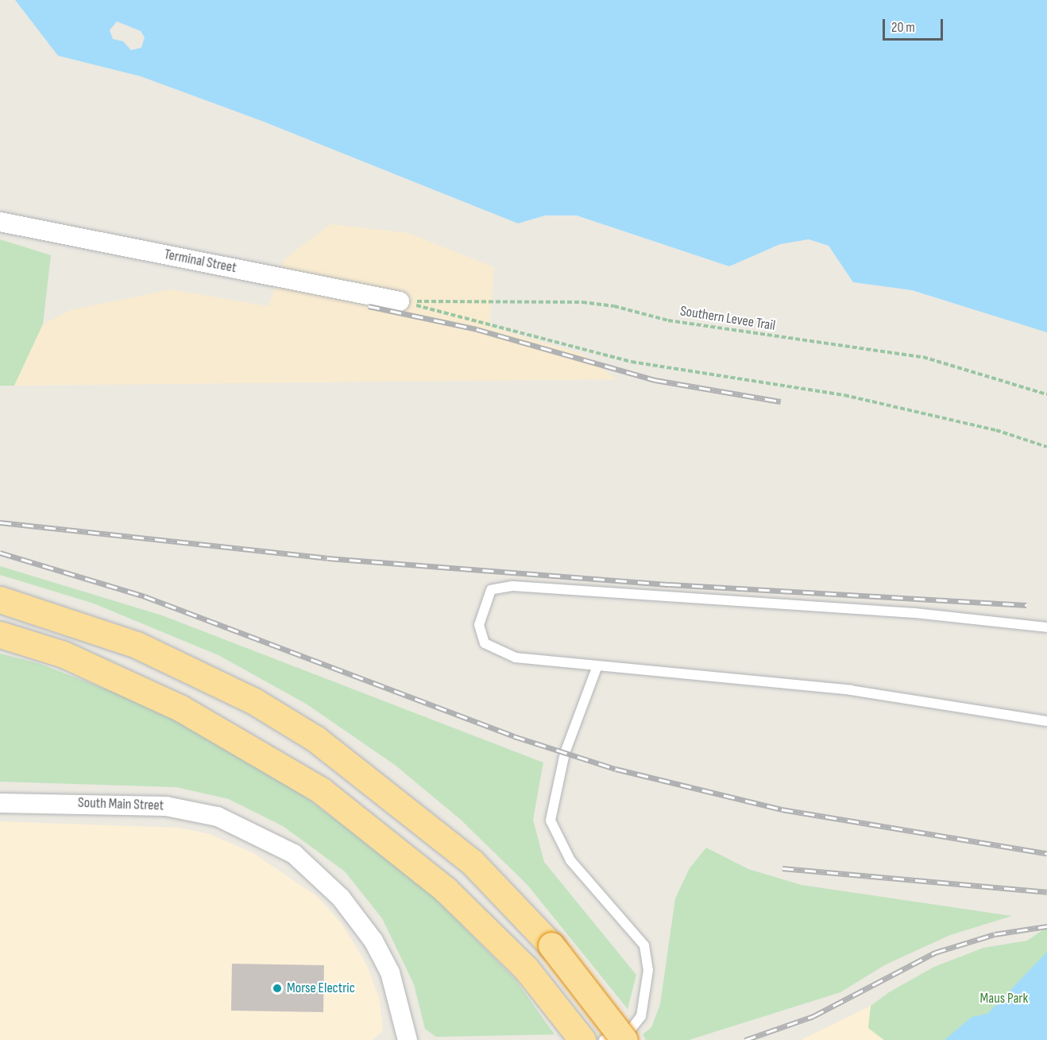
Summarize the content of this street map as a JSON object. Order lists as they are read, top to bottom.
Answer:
{
  "streets": {
    "street": ["Terminal Street", "South Main Street"],
    "path": ["Southern Levee Trail"]
  },
  "crossings": [
    ["Terminal Street", "Southern Levee Trail"]
  ],
  "parks": ["Maus Park"],
  "places": ["Morse Electric"],
  "scale_bar": "20 m"
}
